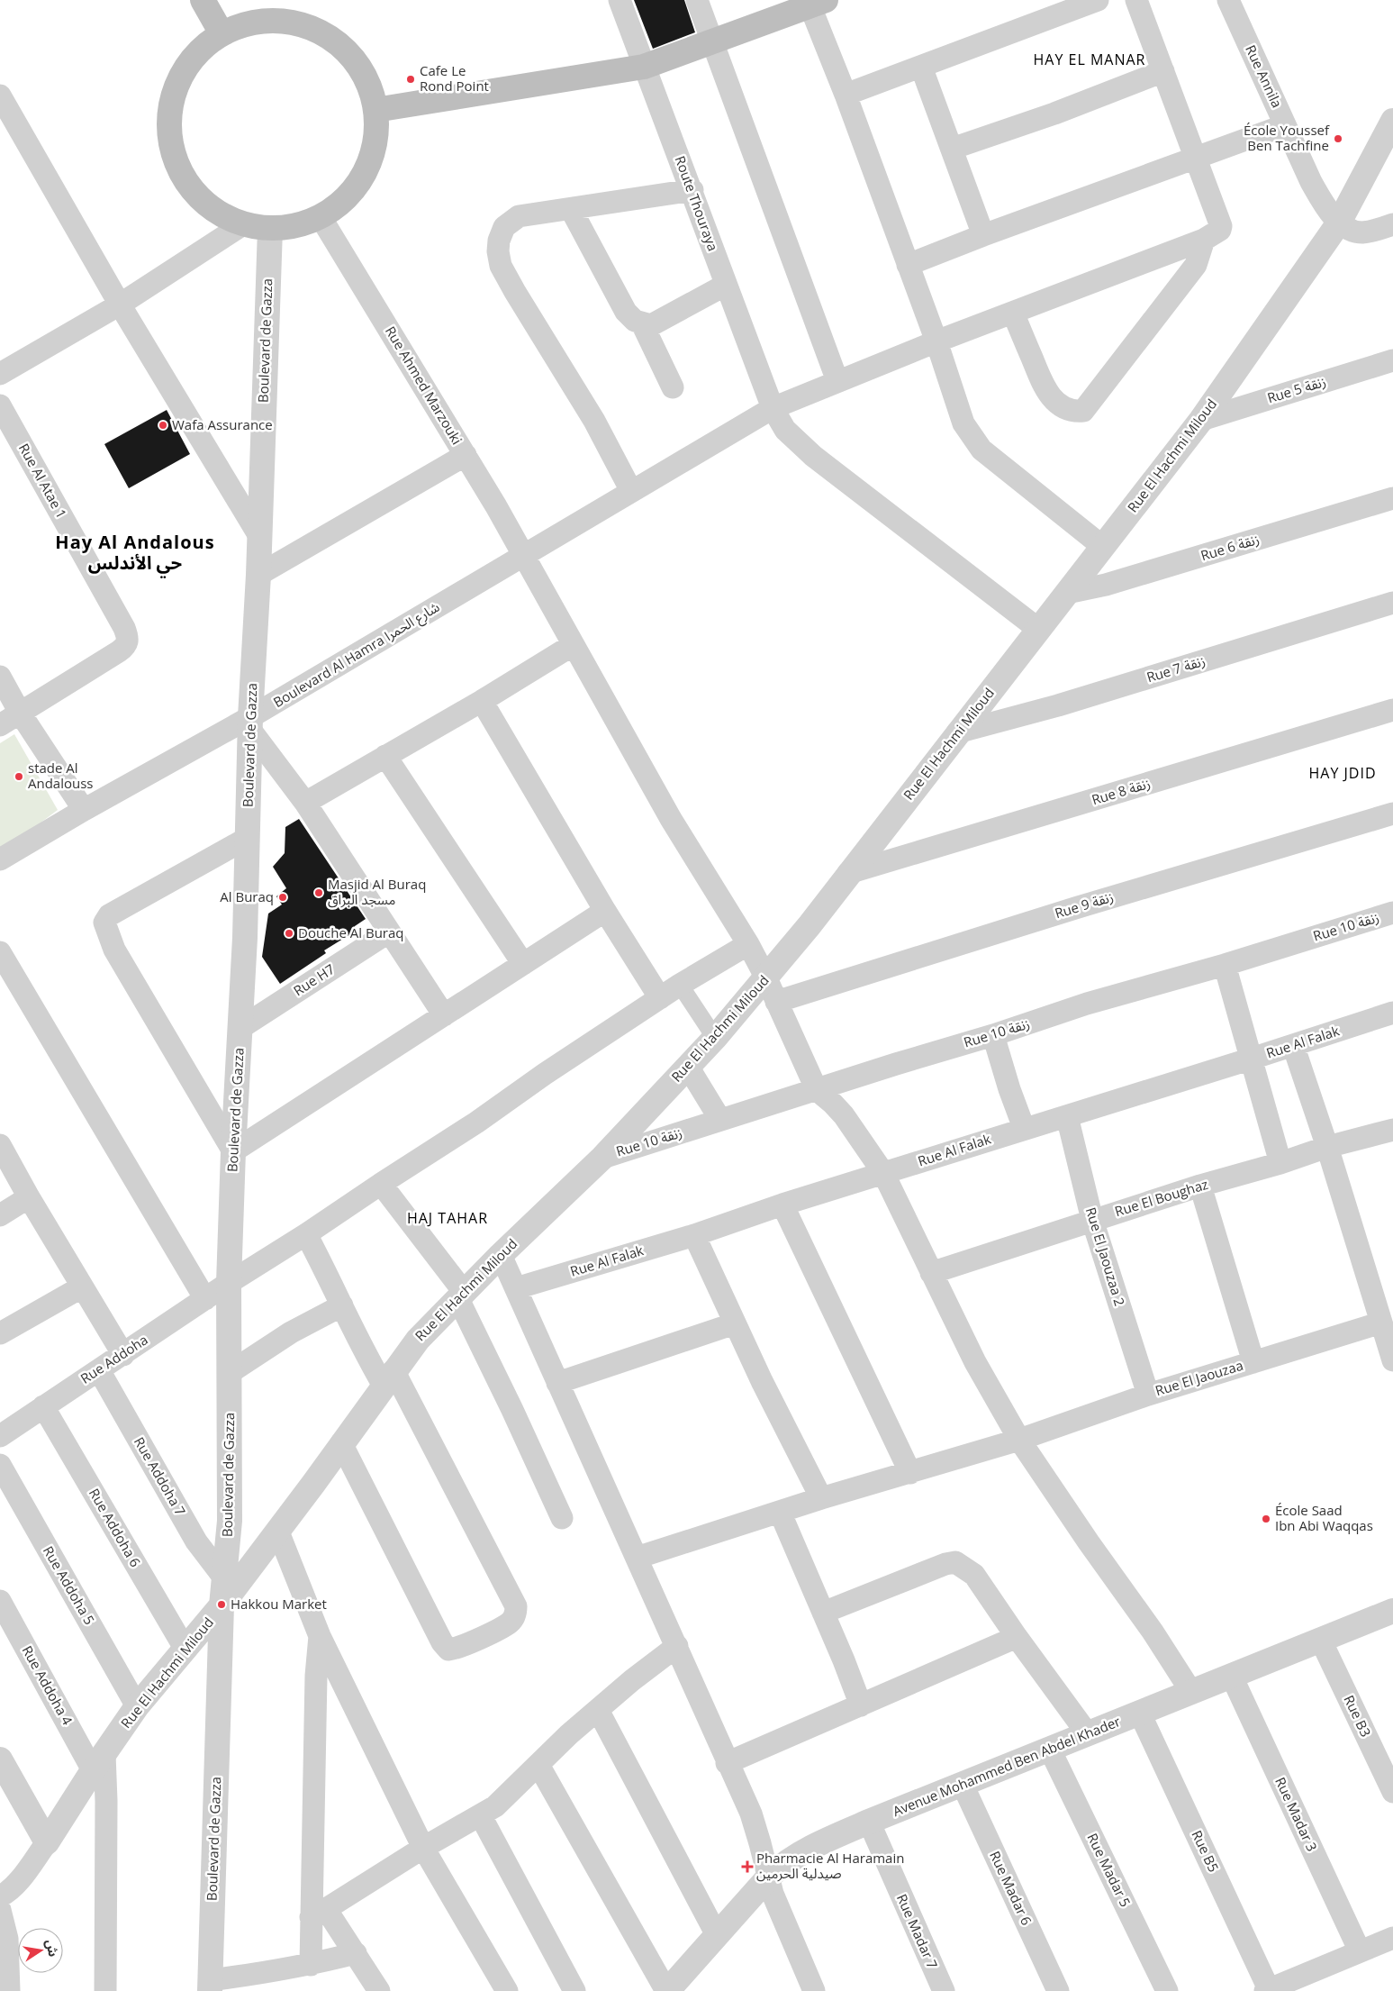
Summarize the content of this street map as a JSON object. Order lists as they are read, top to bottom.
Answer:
{
  "streets": {
    "street": [
      "Rue Annila",
      "Route Thouraya",
      "Boulevard de Gazza",
      "Rue Ahmed Marzouki",
      "Rue 5 زنقة",
      "Rue El Hachmi Miloud",
      "Rue Al Atae 1",
      "Rue 6 زنقة",
      "Boulevard Al Hamra شارع الحمرا",
      "Rue 7 زنقة",
      "Rue 8 زنقة",
      "Rue 9 زنقة",
      "Rue 10 زنقة",
      "Rue H7",
      "Rue Al Falak",
      "Rue El Boughaz",
      "Rue El Jaouzaa 2",
      "Rue Addoha",
      "Rue El Jaouzaa",
      "Rue Addoha 7",
      "Rue Addoha 6",
      "Rue Addoha 5",
      "Rue Addoha 4",
      "Rue B3",
      "Avenue Mohammed Ben Abdel Khader",
      "Rue Madar 3",
      "Rue B5",
      "Rue Madar 5",
      "Rue Madar 6",
      "Rue Madar 7"
    ]
  },
  "crossings": [
    ["Rue Annila", "Rue El Hachmi Miloud"],
    ["Route Thouraya", "Rue El Hachmi Miloud"],
    ["Route Thouraya", "Boulevard Al Hamra شارع الحمرا"],
    ["Boulevard de Gazza", "Rue El Hachmi Miloud"],
    ["Boulevard de Gazza", "Boulevard Al Hamra شارع الحمرا"],
    ["Boulevard de Gazza", "Rue H7"],
    ["Boulevard de Gazza", "Rue Addoha"],
    ["Boulevard de Gazza", "Rue Addoha 7"],
    ["Rue Ahmed Marzouki", "Rue El Hachmi Miloud"],
    ["Rue Ahmed Marzouki", "Boulevard Al Hamra شارع الحمرا"],
    ["Rue Ahmed Marzouki", "Rue 9 زنقة"],
    ["Rue Ahmed Marzouki", "Rue 10 زنقة"],
    ["Rue Ahmed Marzouki", "Rue Addoha"],
    ["Rue 5 زنقة", "Rue El Hachmi Miloud"],
    ["Rue El Hachmi Miloud", "Rue 6 زنقة"],
    ["Rue El Hachmi Miloud", "Rue 7 زنقة"],
    ["Rue El Hachmi Miloud", "Rue 8 زنقة"],
    ["Rue El Hachmi Miloud", "Rue 10 زنقة"],
    ["Rue El Hachmi Miloud", "Rue Addoha 6"],
    ["Rue El Hachmi Miloud", "Rue Addoha 5"],
    ["Rue El Hachmi Miloud", "Rue Addoha 4"],
    ["Rue Al Falak", "Rue El Jaouzaa 2"],
    ["Rue El Boughaz", "Rue El Jaouzaa 2"],
    ["Rue El Jaouzaa 2", "Rue El Jaouzaa"],
    ["Rue Addoha", "Rue Addoha 7"],
    ["Rue Addoha", "Rue Addoha 6"],
    ["Rue B3", "Avenue Mohammed Ben Abdel Khader"],
    ["Avenue Mohammed Ben Abdel Khader", "Rue Madar 3"],
    ["Avenue Mohammed Ben Abdel Khader", "Rue B5"],
    ["Avenue Mohammed Ben Abdel Khader", "Rue Madar 5"],
    ["Avenue Mohammed Ben Abdel Khader", "Rue Madar 6"],
    ["Avenue Mohammed Ben Abdel Khader", "Rue Madar 7"]
  ],
  "districts": [
    "HAY EL MANAR",
    "Hay Al Andalous حي الأندلس",
    "HAY JDID",
    "HAJ TAHAR"
  ],
  "places": {
    "other": [
      "Cafe Le Rond Point",
      "École Youssef Ben Tachfine",
      "Wafa Assurance",
      "stade Al Andalouss",
      "Masjid Al Buraq مسجد البراق",
      "Al Buraq",
      "Douche Al Buraq",
      "École Saad Ibn Abi Waqqas",
      "Hakkou Market"
    ],
    "health": ["Pharmacie Al Haramain صيدلية الحرمين"]
  },
  "north": "right"
}
